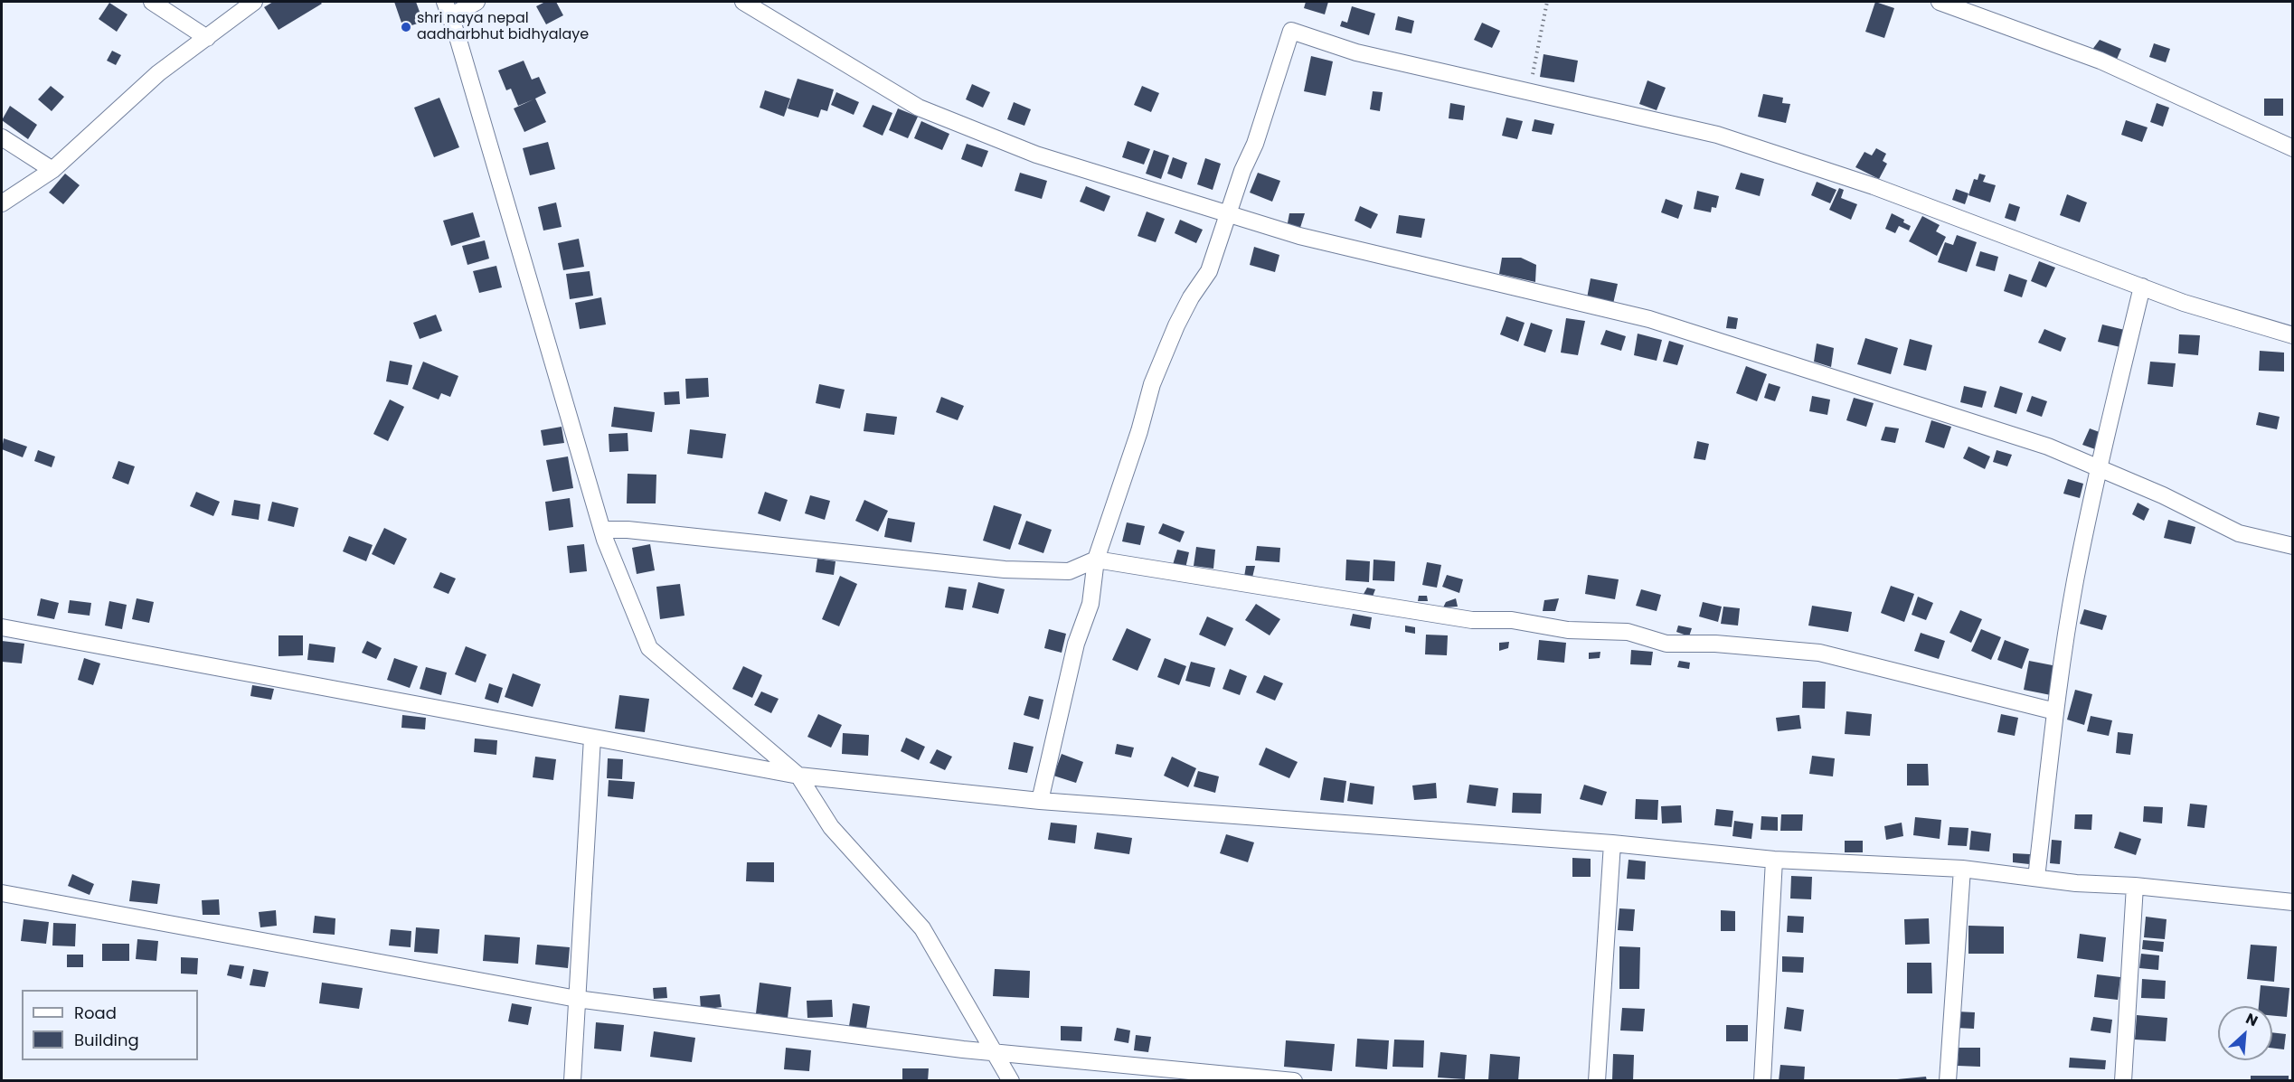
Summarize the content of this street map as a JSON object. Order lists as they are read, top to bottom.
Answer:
{
  "places": ["shri naya nepal aadharbhut bidhyalaye"],
  "legend": ["Road", "Building"],
  "north": "top right"
}
